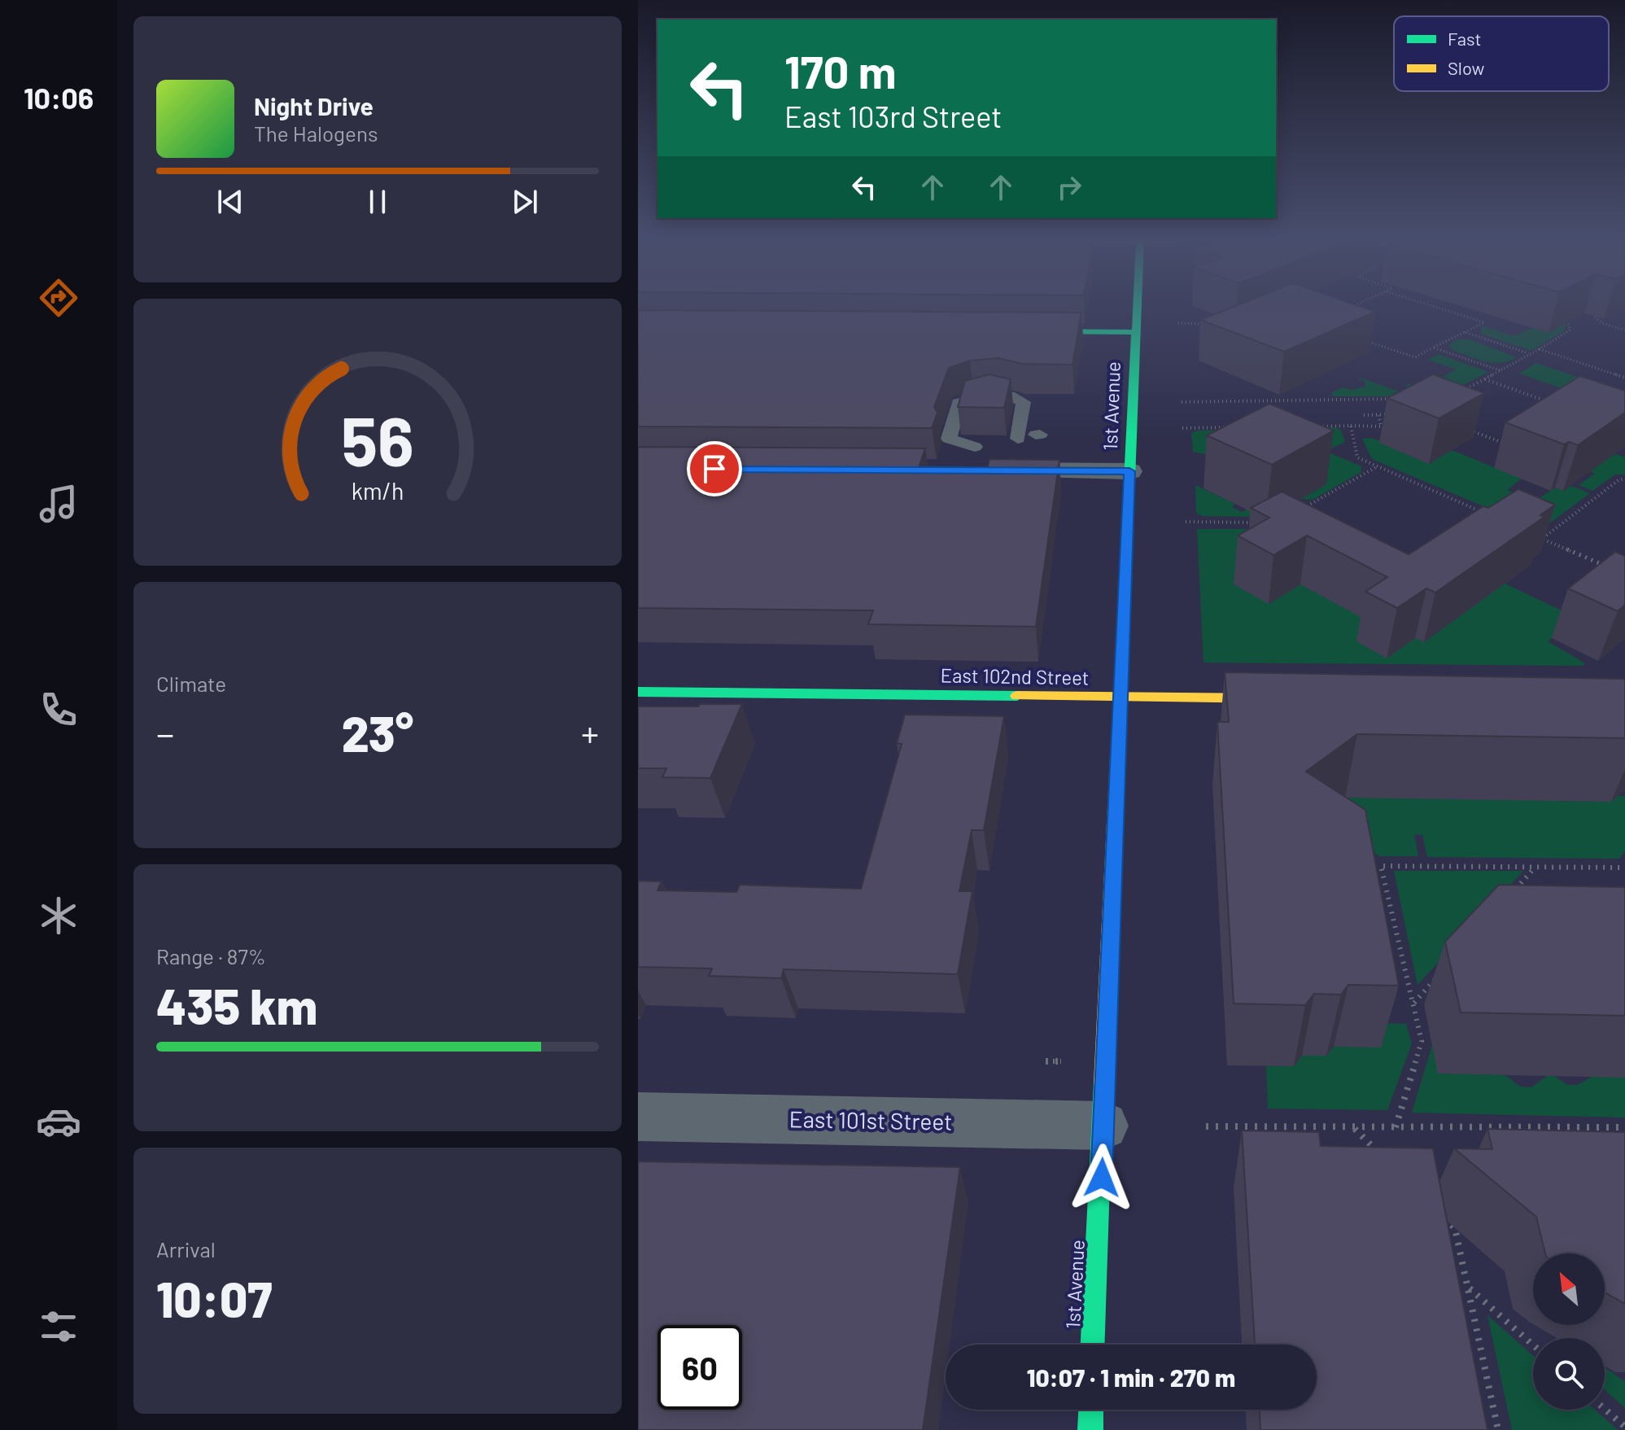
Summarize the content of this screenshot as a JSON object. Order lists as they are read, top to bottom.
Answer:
{
  "streets": {
    "main road": ["1st Avenue", "East 102nd Street"],
    "street": ["East 101st Street"]
  },
  "crossings": [
    ["1st Avenue", "East 102nd Street"],
    ["1st Avenue", "East 101st Street"]
  ],
  "legend": ["Fast", "Slow"],
  "north": "top left",
  "page": {
    "tabs": "10:06",
    "turn": ["170 m", "East 103rd Street"],
    "song": ["Night Drive", "The Halogens"],
    "tile": [
      "Climate",
      ["Range · 87%", "435 km"],
      ["Arrival", "10:07"]
    ],
    "heat": ["−", "23°", "+"],
    "limit": "60",
    "trip": "10:07 · 1 min · 270 m",
    "gauge": ["56", "km/h"]
  }
}
